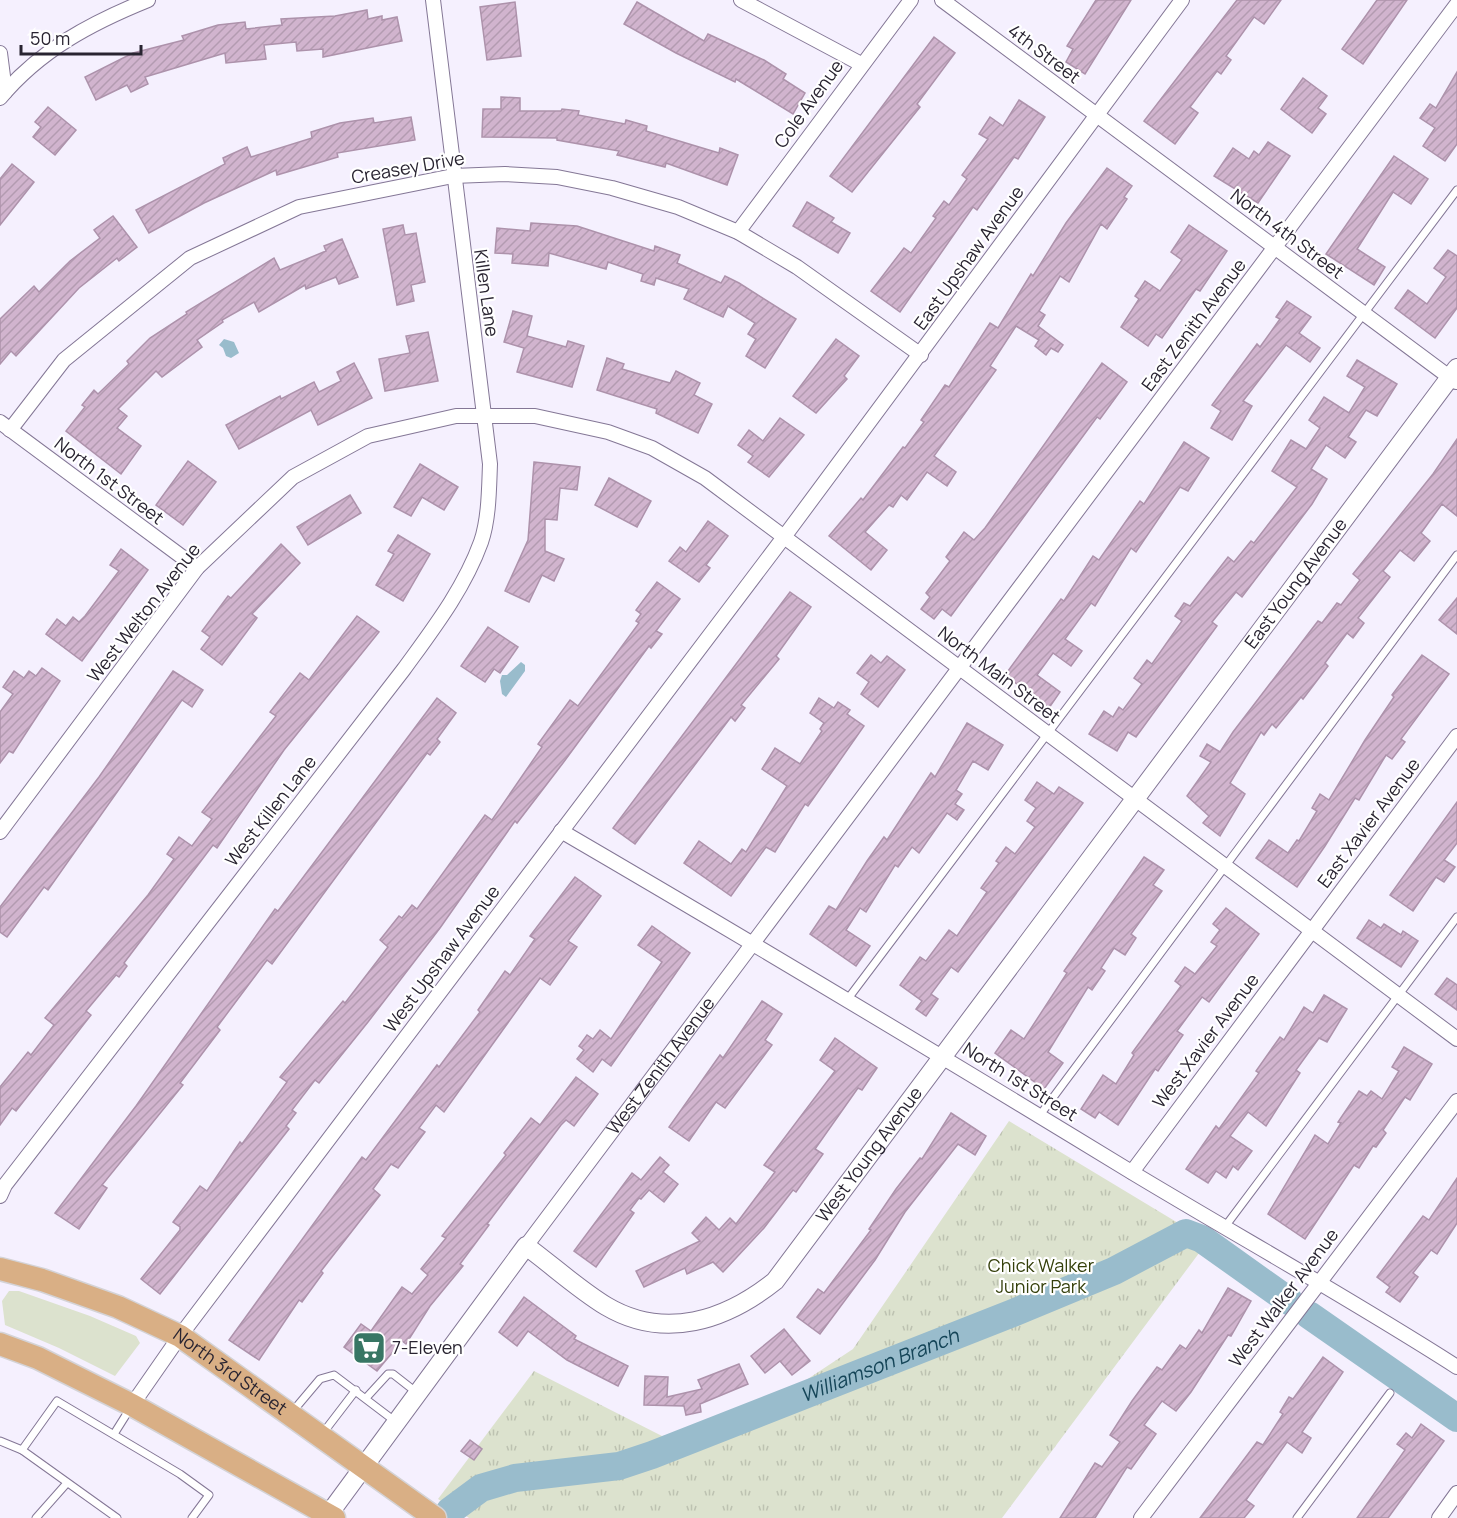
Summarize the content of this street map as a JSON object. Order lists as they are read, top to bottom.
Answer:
{
  "streets": {
    "main road": ["North 3rd Street"],
    "street": [
      "4th Street",
      "Cole Avenue",
      "Creasey Drive",
      "North 4th Street",
      "East Upshaw Avenue",
      "Killen Lane",
      "East Zenith Avenue",
      "North 1st Street",
      "East Young Avenue",
      "West Welton Avenue",
      "North Main Street",
      "West Killen Lane",
      "East Xavier Avenue",
      "West Upshaw Avenue",
      "West Xavier Avenue",
      "West Zenith Avenue",
      "West Young Avenue",
      "West Walker Avenue"
    ]
  },
  "crossings": [
    ["4th Street", "North 4th Street"],
    ["4th Street", "East Upshaw Avenue"],
    ["Cole Avenue", "Creasey Drive"],
    ["Creasey Drive", "East Upshaw Avenue"],
    ["Creasey Drive", "Killen Lane"],
    ["Creasey Drive", "North 1st Street"],
    ["North 4th Street", "East Upshaw Avenue"],
    ["North 4th Street", "East Zenith Avenue"],
    ["North 4th Street", "East Young Avenue"],
    ["East Upshaw Avenue", "North Main Street"],
    ["East Upshaw Avenue", "West Upshaw Avenue"],
    ["Killen Lane", "West Welton Avenue"],
    ["Killen Lane", "North Main Street"],
    ["Killen Lane", "West Killen Lane"],
    ["East Zenith Avenue", "North Main Street"],
    ["East Zenith Avenue", "West Zenith Avenue"],
    ["North 1st Street", "West Welton Avenue"],
    ["North 1st Street", "West Upshaw Avenue"],
    ["North 1st Street", "West Xavier Avenue"],
    ["North 1st Street", "West Zenith Avenue"],
    ["North 1st Street", "West Young Avenue"],
    ["North 1st Street", "West Walker Avenue"],
    ["East Young Avenue", "North Main Street"],
    ["East Young Avenue", "West Young Avenue"],
    ["West Welton Avenue", "North Main Street"],
    ["West Welton Avenue", "West Killen Lane"],
    ["North Main Street", "West Killen Lane"],
    ["North Main Street", "East Xavier Avenue"],
    ["North Main Street", "West Upshaw Avenue"],
    ["North Main Street", "West Xavier Avenue"],
    ["North Main Street", "West Zenith Avenue"],
    ["North Main Street", "West Young Avenue"],
    ["East Xavier Avenue", "West Xavier Avenue"],
    ["West Upshaw Avenue", "North 3rd Street"],
    ["West Zenith Avenue", "West Young Avenue"],
    ["West Zenith Avenue", "North 3rd Street"]
  ],
  "water": ["Williamson Branch"],
  "parks": ["Chick Walker Junior Park"],
  "places": {
    "supermarket": ["7-Eleven"]
  },
  "scale_bar": "50 m"
}
